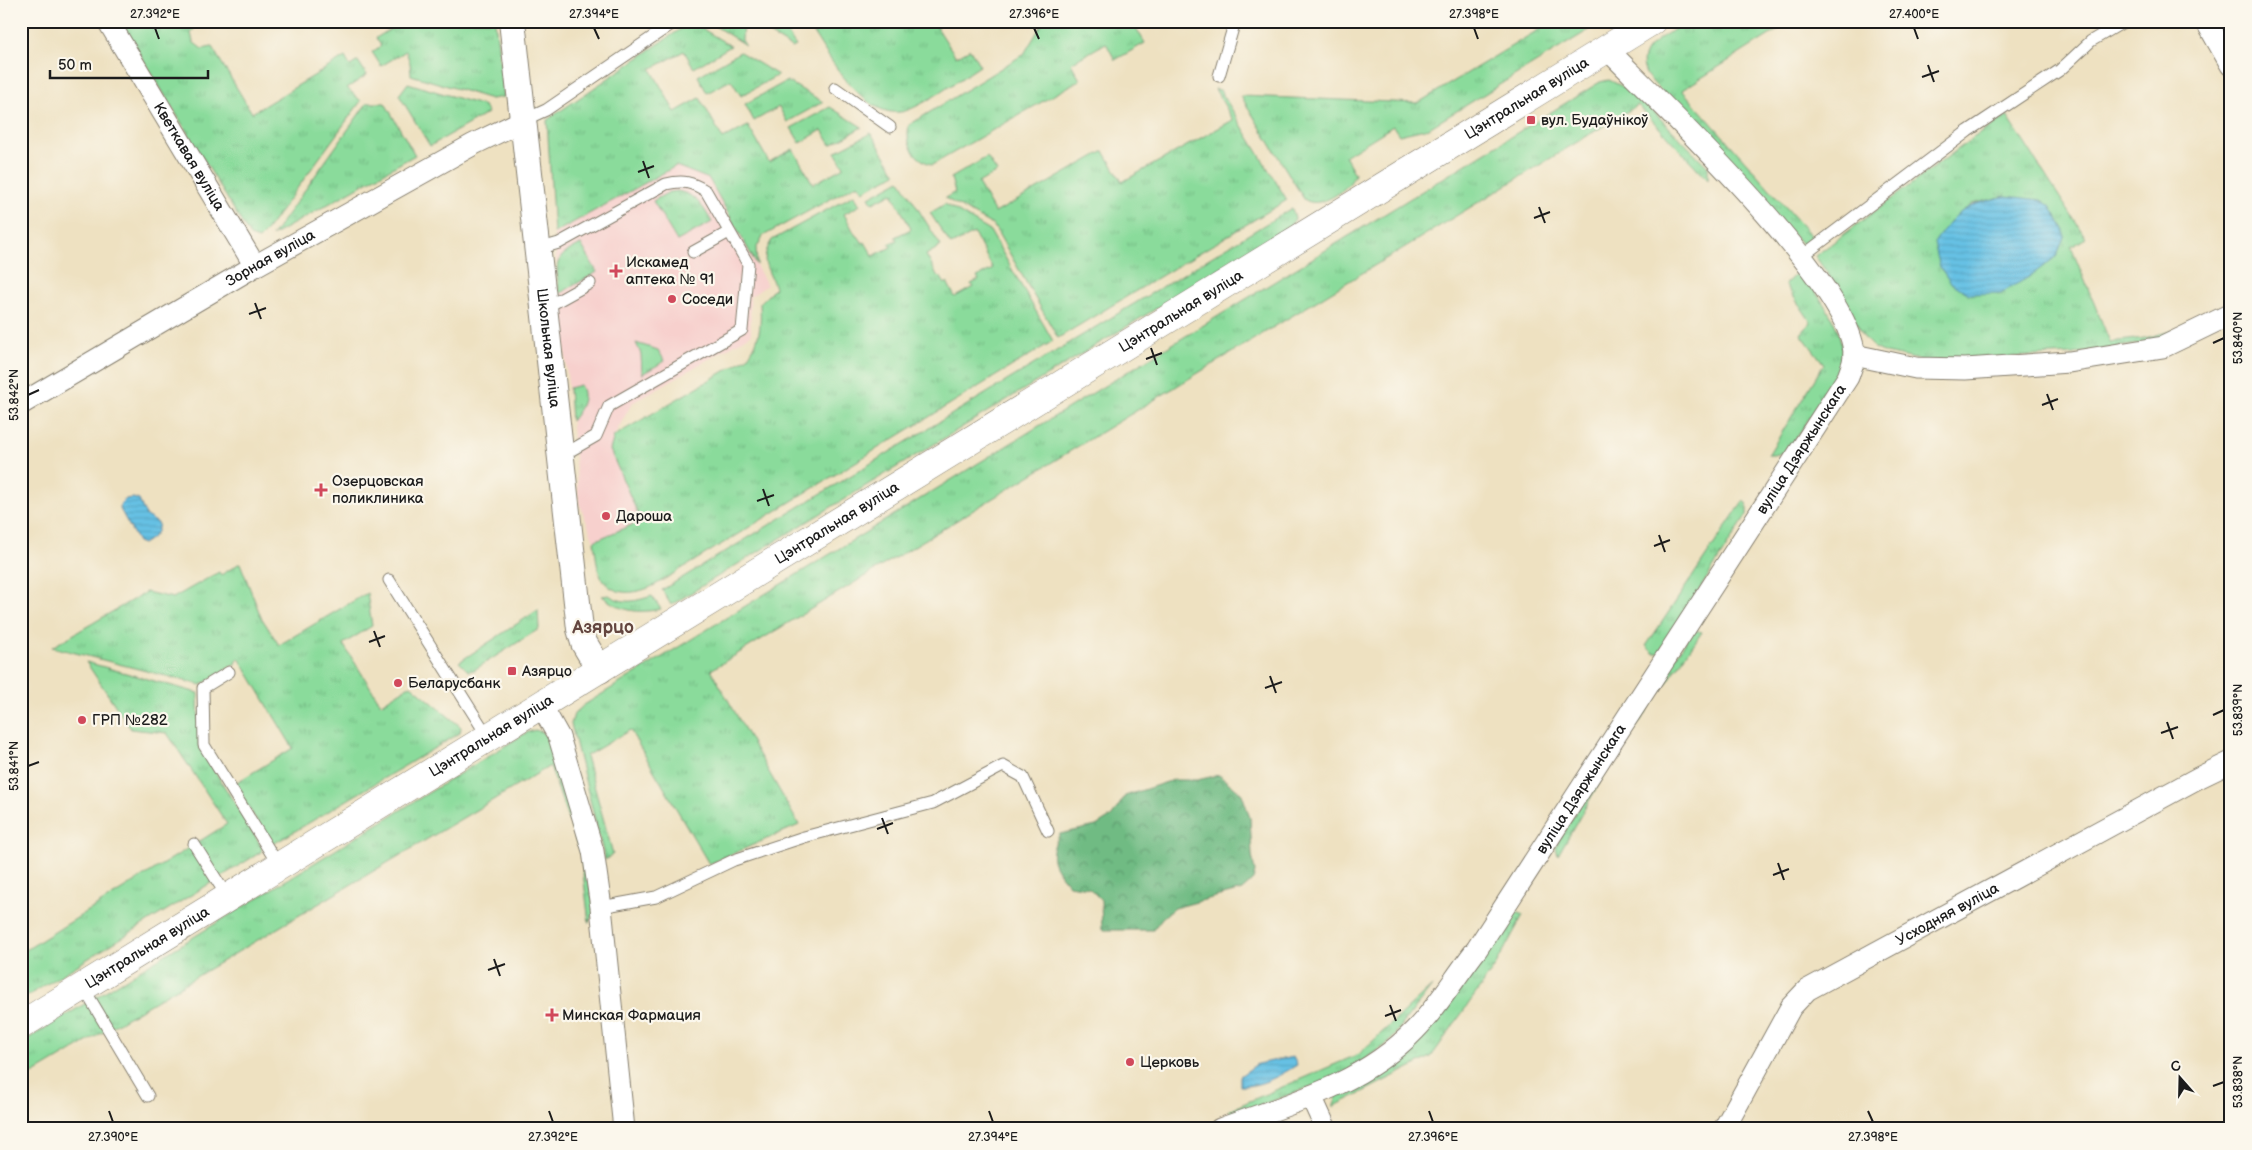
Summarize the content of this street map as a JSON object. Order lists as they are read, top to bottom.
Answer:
{
  "streets": {
    "main road": ["Цэнтральная вуліца"],
    "street": [
      "Кветкавая вуліца",
      "Зорная вуліца",
      "Школьная вуліца",
      "вуліца Дзяржынскага",
      "Усходняя вуліца"
    ]
  },
  "crossings": [
    ["Цэнтральная вуліца", "Школьная вуліца"],
    ["Кветкавая вуліца", "Зорная вуліца"],
    ["Зорная вуліца", "Школьная вуліца"]
  ],
  "districts": ["Азярцо"],
  "places": {
    "transit": ["вул. Будаўнікоў", "Азярцо"],
    "health": ["Искамед аптека № 91", "Озерцовская поликлиника", "Минская Фармация"],
    "other": [
      "Соседи",
      "Дароша",
      "Беларусбанк",
      "ГРП №282",
      "Церковь"
    ]
  },
  "scale_bar": "50 m",
  "north": "top",
  "coordinates": [
    "27.392°E",
    "27.394°E",
    "27.396°E",
    "27.398°E",
    "27.400°E",
    "53.840°N",
    "53.842°N",
    "53.839°N",
    "53.841°N",
    "53.838°N",
    "27.390°E"
  ]
}
